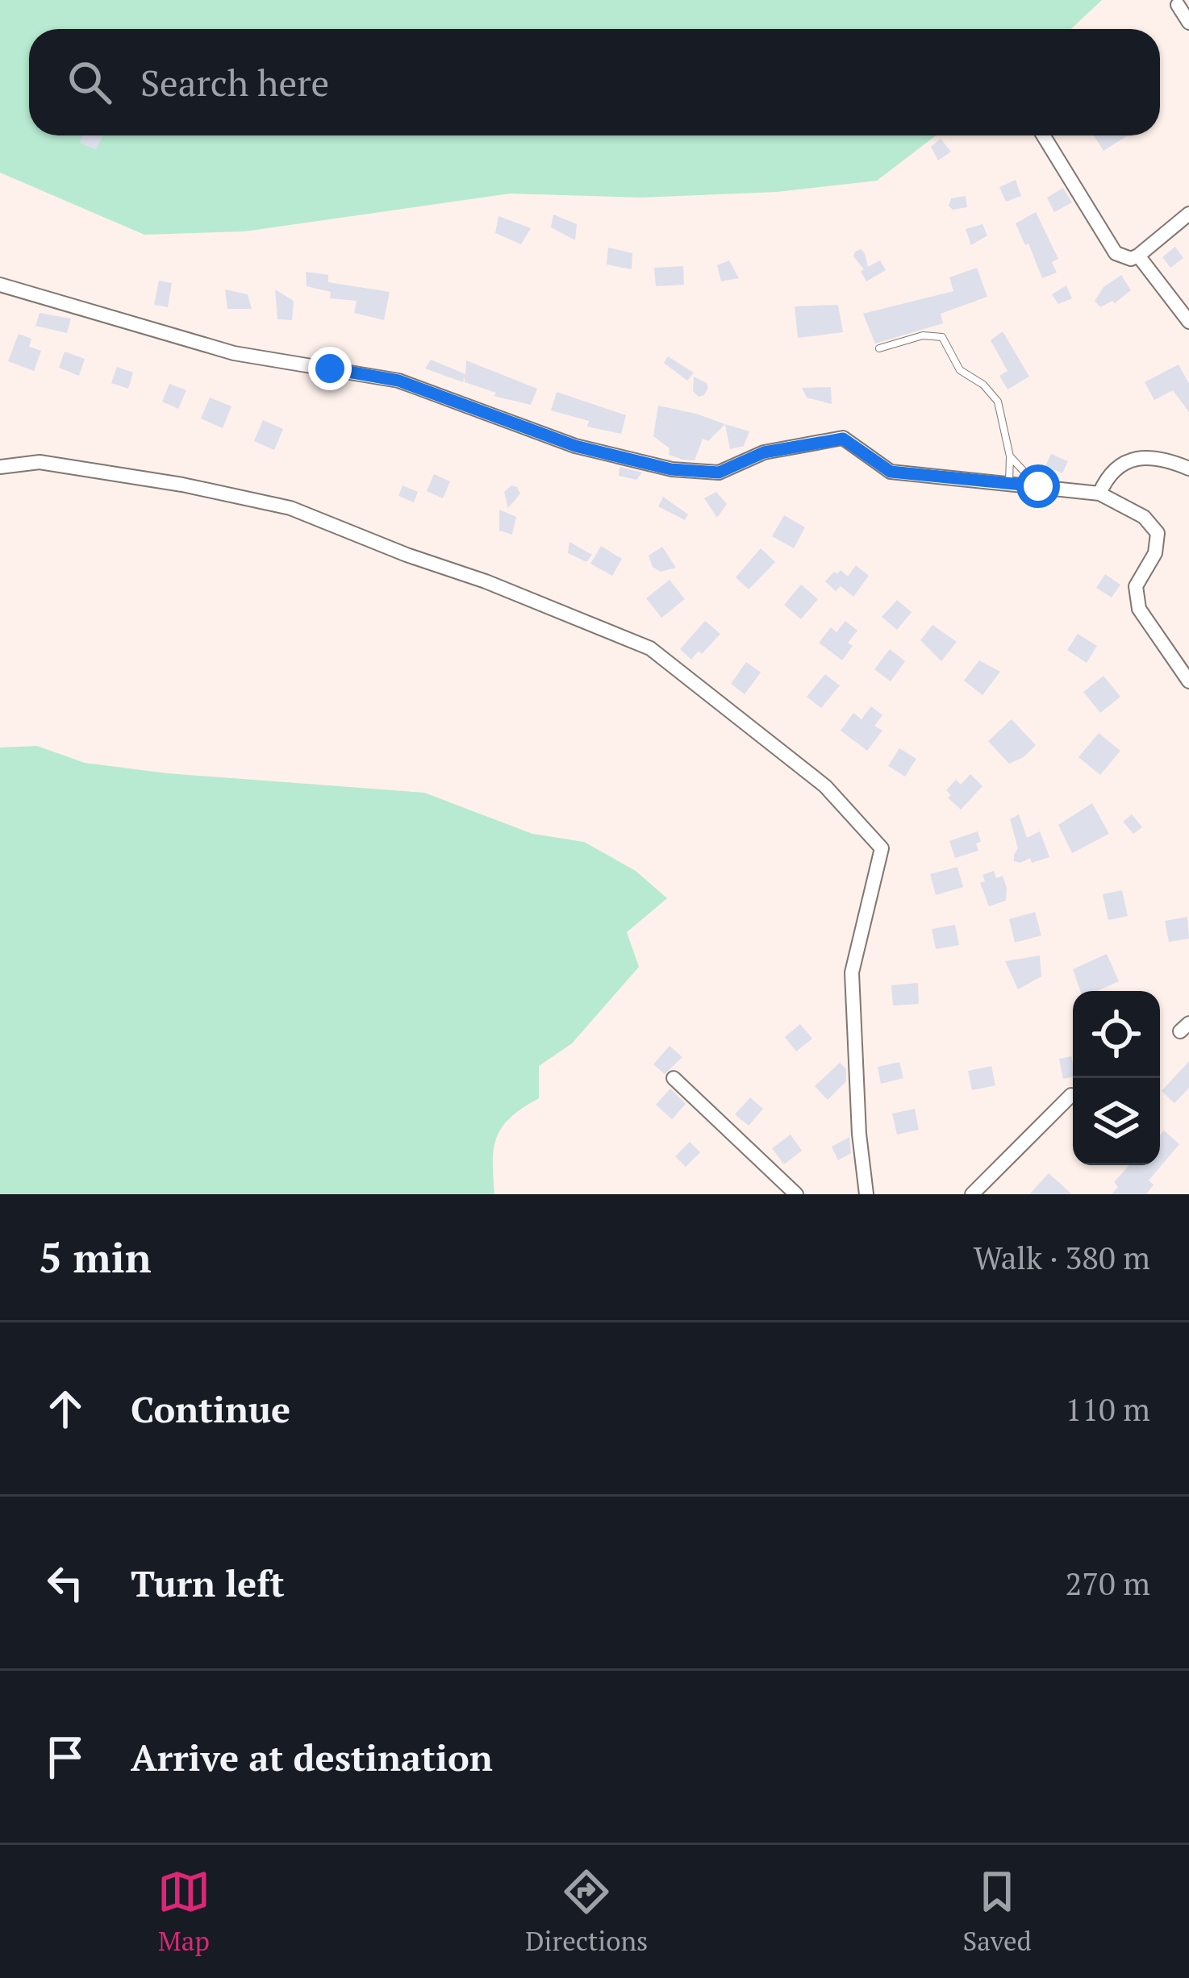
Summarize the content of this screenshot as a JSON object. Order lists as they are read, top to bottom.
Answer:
{
  "page": {
    "search": "Search here",
    "heading": ["5 min", "Walk · 380 m"],
    "list": [
      ["Continue", "110 m"],
      ["Turn left", "270 m"],
      "Arrive at destination"
    ],
    "nav": ["Map", "Directions", "Saved"]
  }
}
